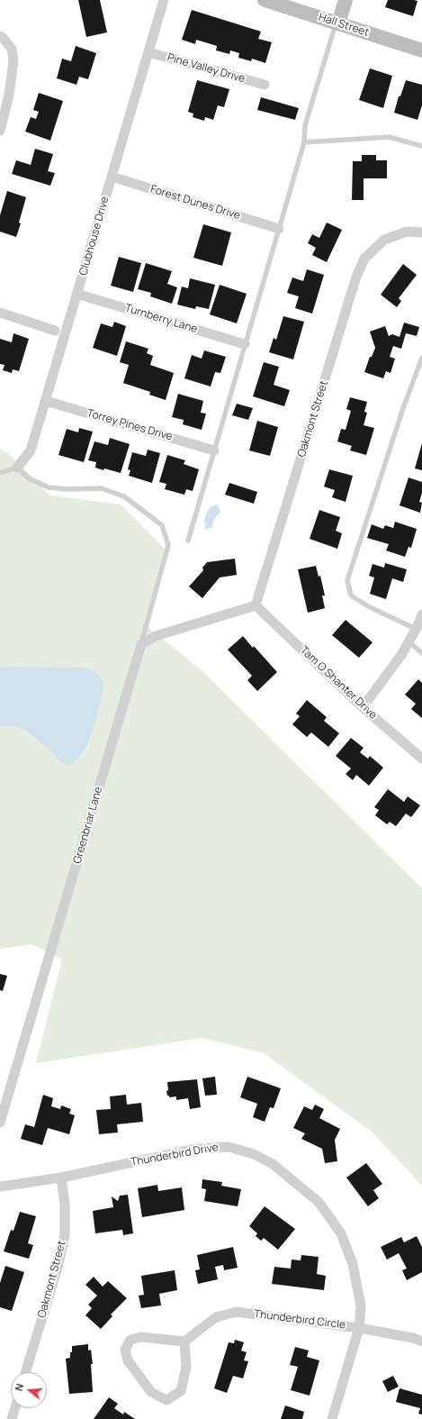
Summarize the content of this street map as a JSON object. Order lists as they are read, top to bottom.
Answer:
{
  "streets": {
    "street": [
      "Hall Street",
      "Pine Valley Drive",
      "Forest Dunes Drive",
      "Clubhouse Drive",
      "Turnberry Lane",
      "Oakmont Street",
      "Torrey Pines Drive",
      "Tam O Shanter Drive",
      "Greenbriar Lane",
      "Thunderbird Drive",
      "Thunderbird Circle"
    ]
  },
  "crossings": [
    ["Pine Valley Drive", "Clubhouse Drive"],
    ["Forest Dunes Drive", "Clubhouse Drive"],
    ["Clubhouse Drive", "Turnberry Lane"],
    ["Clubhouse Drive", "Torrey Pines Drive"],
    ["Oakmont Street", "Tam O Shanter Drive"],
    ["Oakmont Street", "Thunderbird Drive"],
    ["Thunderbird Drive", "Thunderbird Circle"]
  ],
  "north": "left"
}
